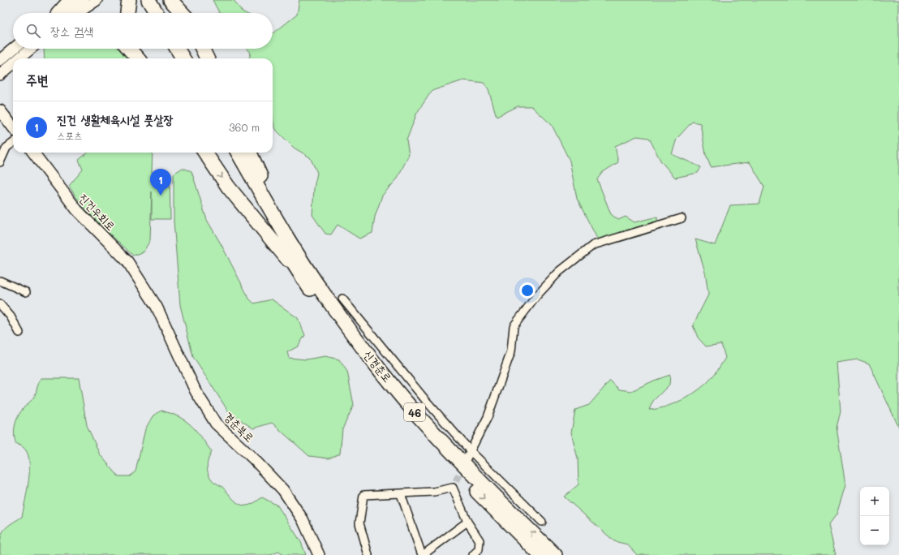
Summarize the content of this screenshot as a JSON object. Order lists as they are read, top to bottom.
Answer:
{
  "streets": {
    "highway": ["신경춘로", "46"],
    "main road": ["진건우회로", "경춘북로"]
  },
  "crossings": [
    ["진건우회로", "경춘북로"]
  ],
  "page": {
    "search": "장소 검색",
    "heading": "주변",
    "list": [
      {
        "mark": "1",
        "name": "진건 생활체육시설 풋살장",
        "note": "스포츠",
        "value": "360 m"
      }
    ],
    "pins": "1",
    "map_buttons": ["+", "−"]
  }
}
